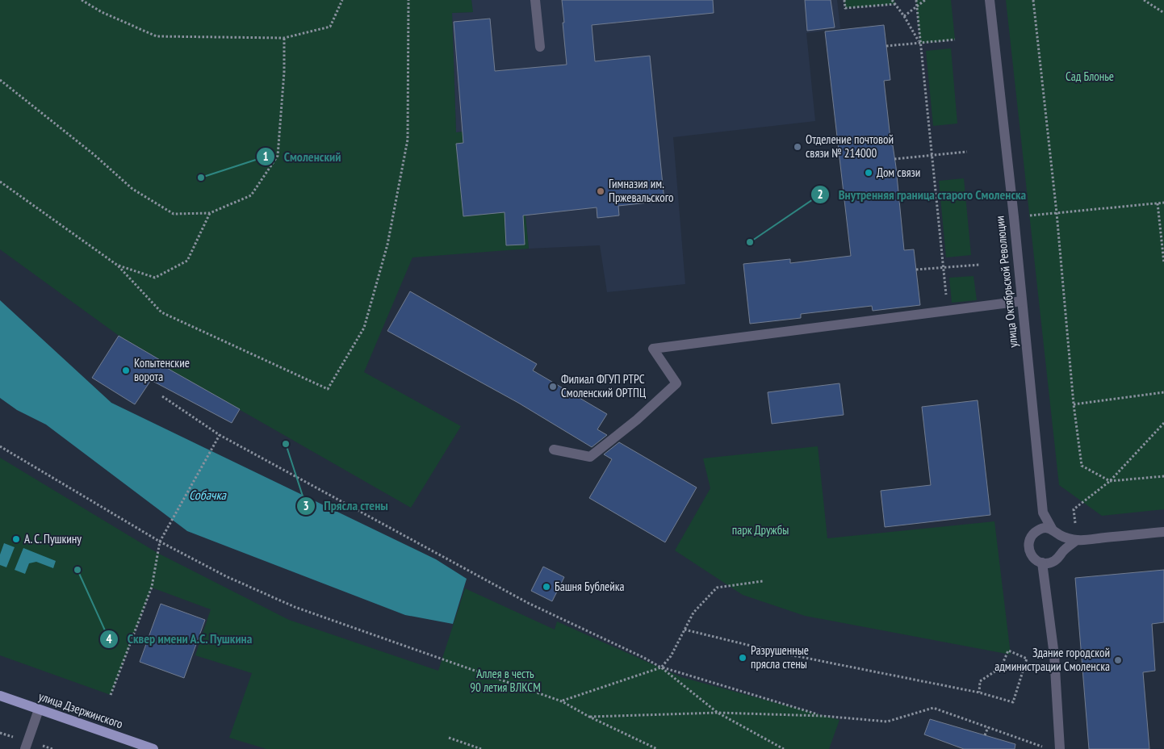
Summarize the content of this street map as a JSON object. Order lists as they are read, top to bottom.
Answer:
{
  "streets": {
    "main road": ["улица Дзержинского"],
    "street": ["улица Октябрьской Революции"]
  },
  "water": ["Собачка"],
  "parks": ["Сад Блонье", "парк Дружбы", "Аллея в честь 90 летия ВЛКСМ"],
  "places": [
    "Отделение почтовой связи № 214000",
    "Дом связи",
    "Смоленский",
    "Гимназия им. Пржевальского",
    "Внутренняя граница старого Смоленска",
    "Копытенские ворота",
    "Филиал ФГУП РТРС Смоленский ОРТПЦ",
    "Прясла стены",
    "А. С. Пушкину",
    "Cквер имени А.С. Пушкина",
    "Башня Бублейка",
    "Разрушенные прясла стены",
    "Здание городской администрации Смоленска"
  ]
}
